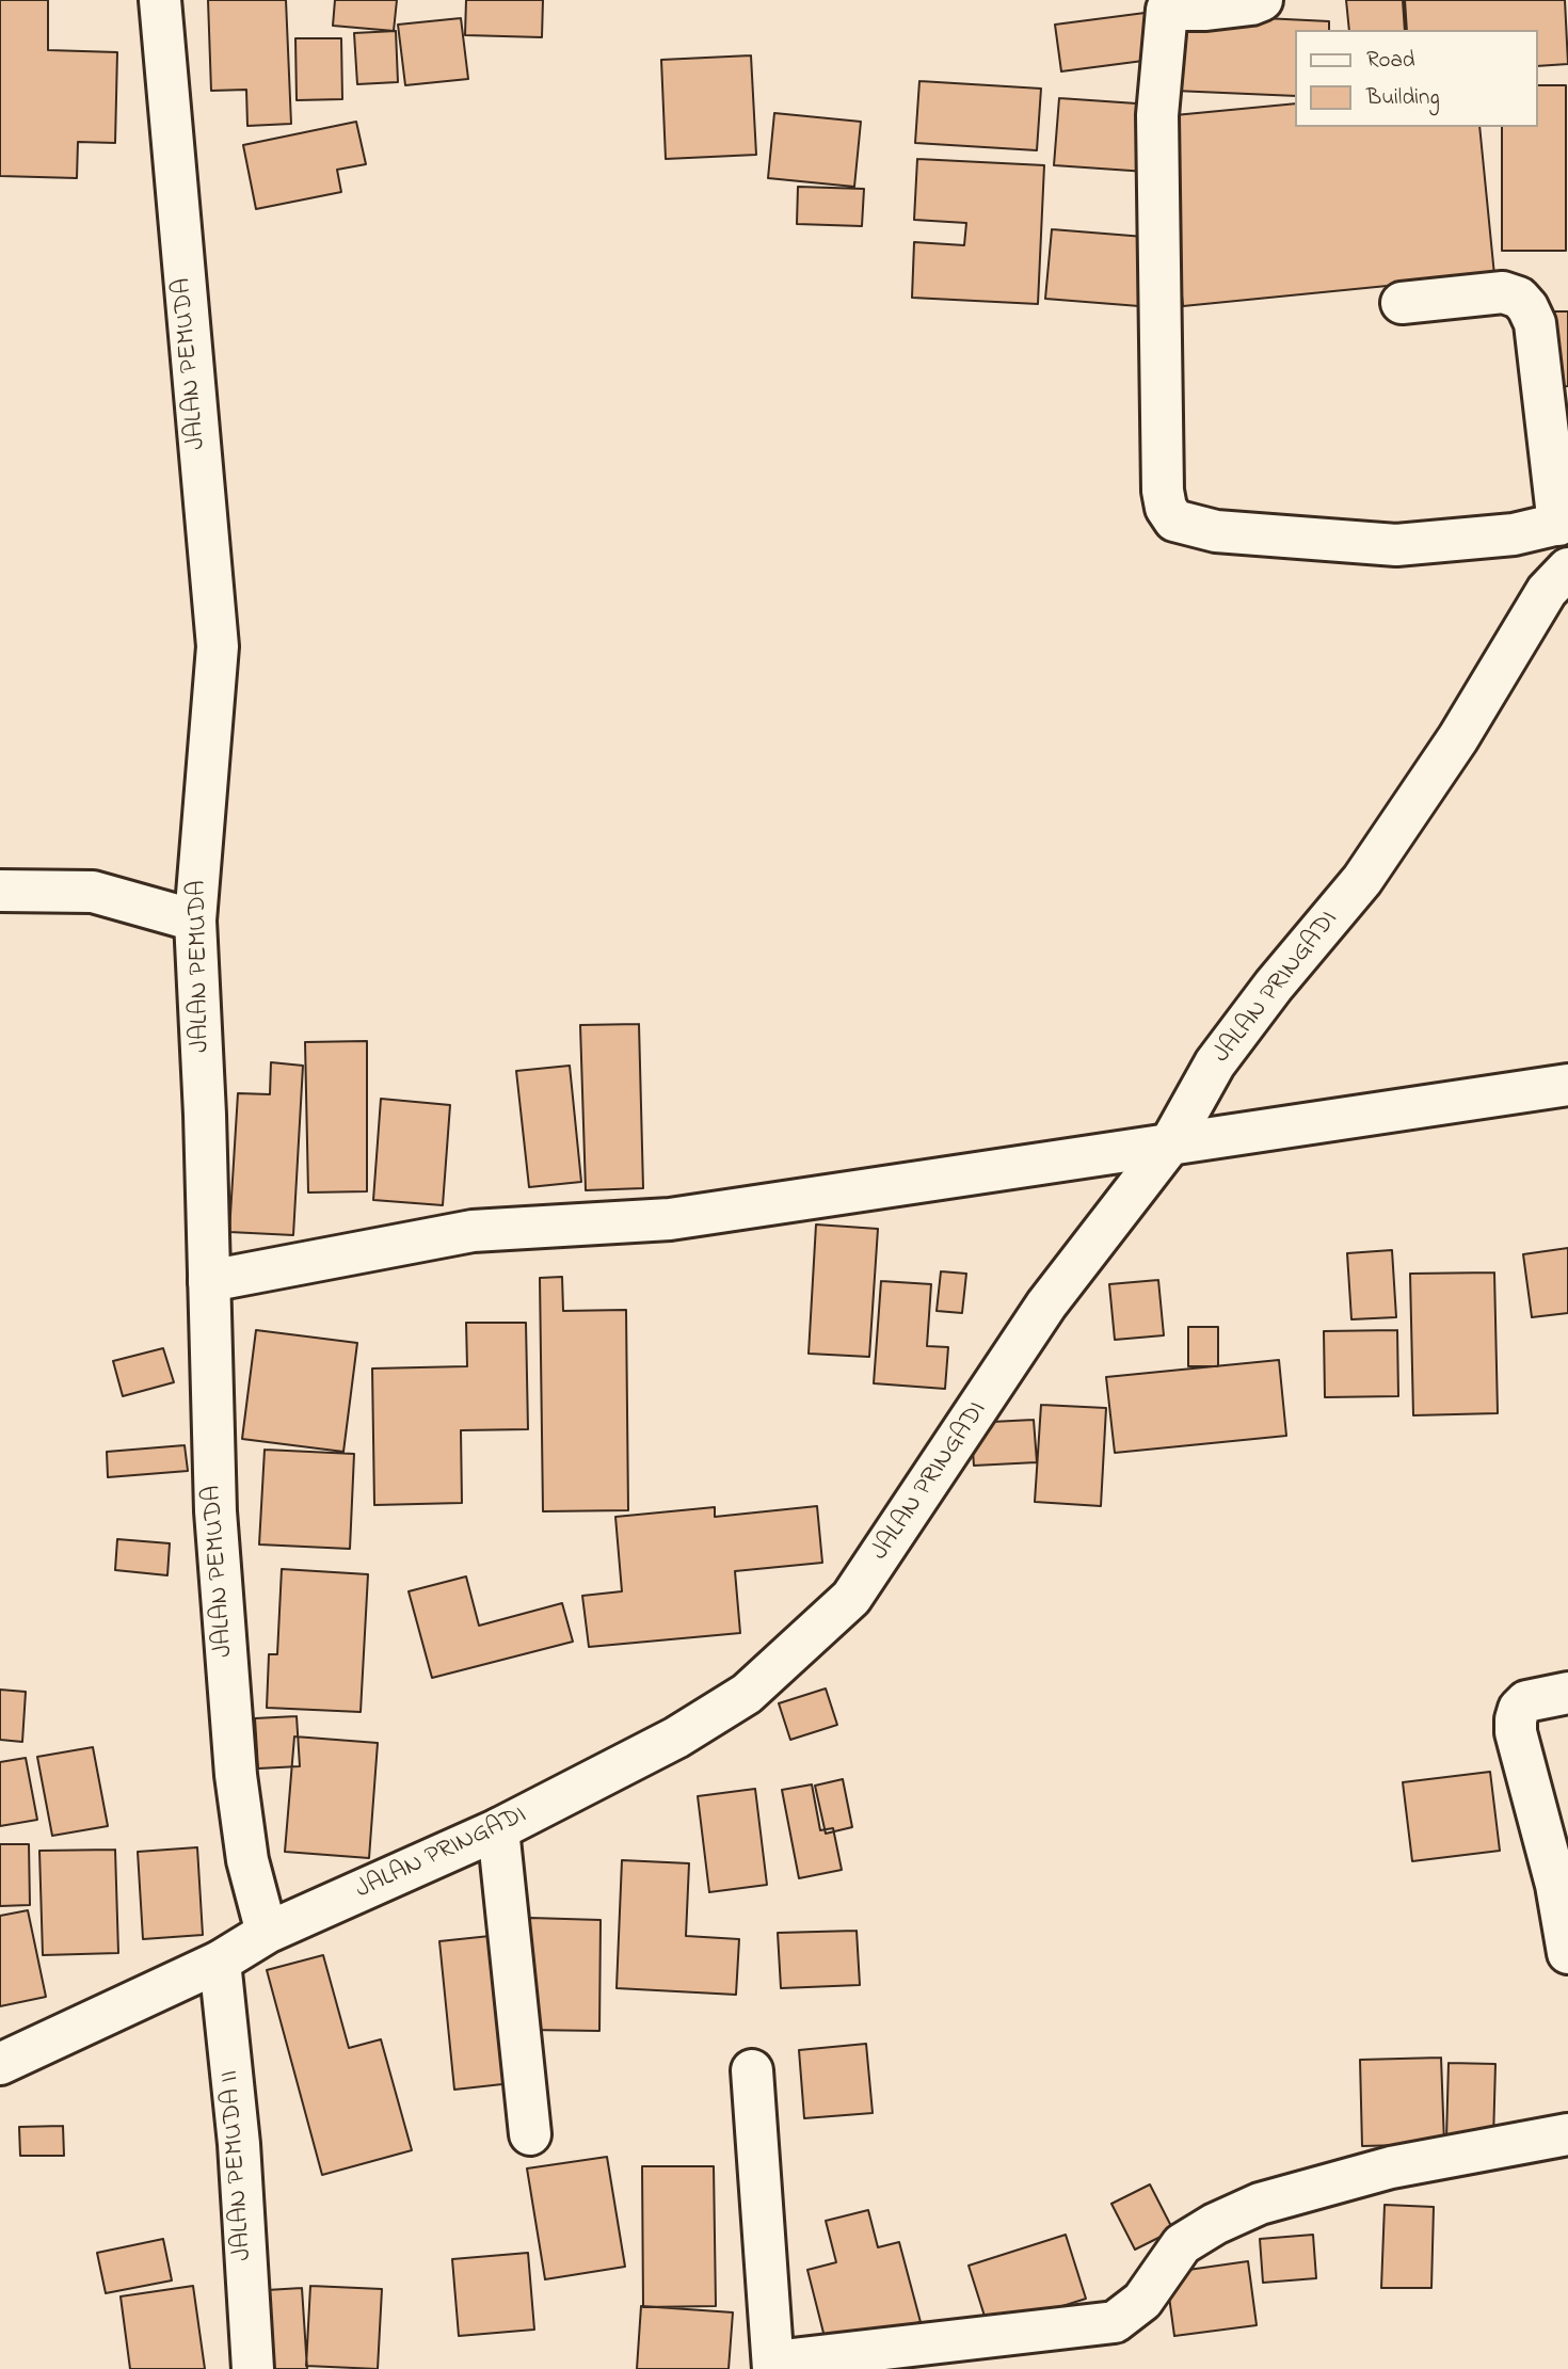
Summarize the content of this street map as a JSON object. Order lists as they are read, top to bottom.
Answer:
{
  "streets": {
    "street": ["JALAN PEMUDA", "JALAN PRINGADI", "JALAN PEMUDA II"]
  },
  "crossings": [
    ["JALAN PEMUDA", "JALAN PRINGADI"],
    ["JALAN PRINGADI", "JALAN PEMUDA II"]
  ],
  "legend": ["Road", "Building"]
}
